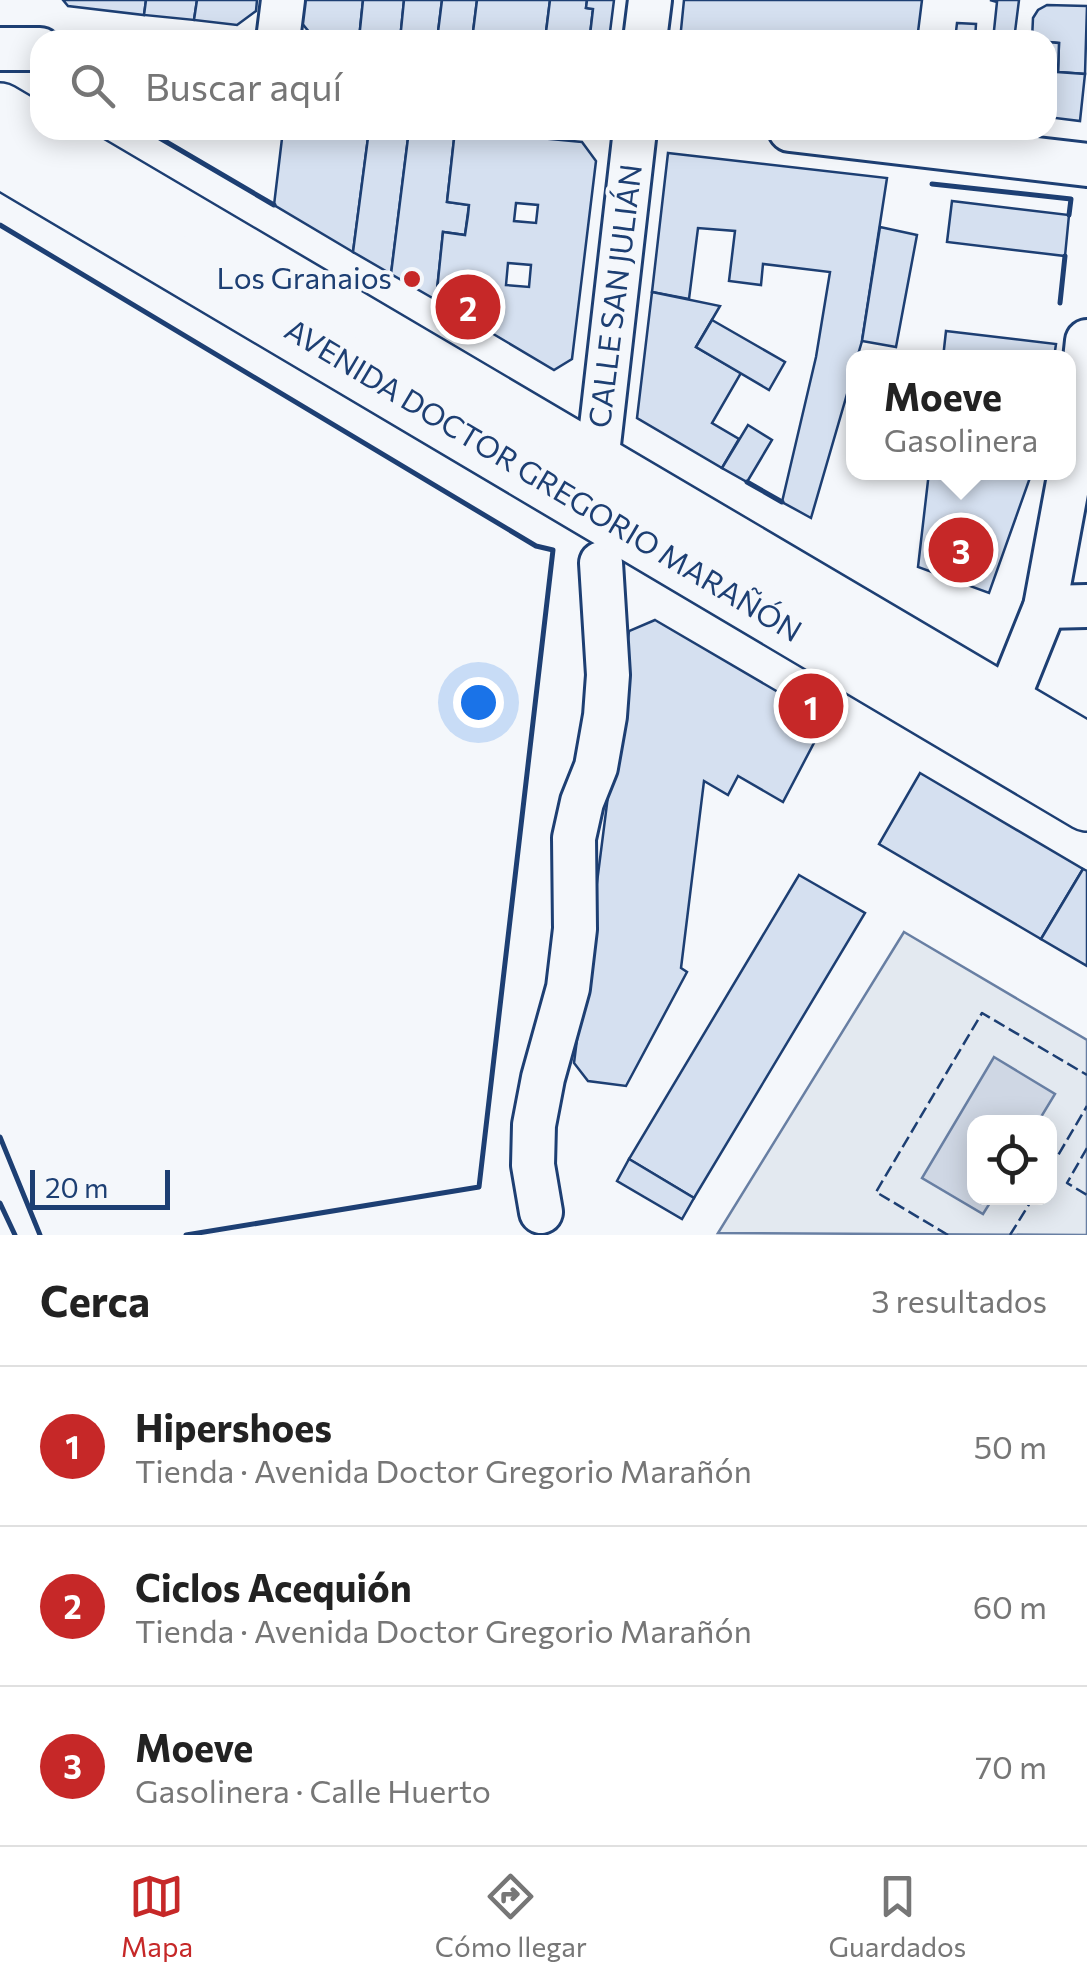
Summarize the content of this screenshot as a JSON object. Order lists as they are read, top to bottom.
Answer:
{
  "streets": {
    "street": ["CALLE SAN JULIÁN", "AVENIDA DOCTOR GREGORIO MARAÑÓN"]
  },
  "crossings": [
    ["CALLE SAN JULIÁN", "AVENIDA DOCTOR GREGORIO MARAÑÓN"]
  ],
  "places": ["Los Granaios"],
  "scale_bar": "20 m",
  "page": {
    "search": "Buscar aquí",
    "pins": ["2", "3", "1"],
    "popup": ["Moeve", "Gasolinera"],
    "scale": "20 m",
    "heading": ["Cerca", "3 resultados"],
    "list": [
      {
        "mark": "1",
        "name": "Hipershoes",
        "note": "Tienda · Avenida Doctor Gregorio Marañón",
        "value": "50 m"
      },
      {
        "mark": "2",
        "name": "Ciclos Acequión",
        "note": "Tienda · Avenida Doctor Gregorio Marañón",
        "value": "60 m"
      },
      {
        "mark": "3",
        "name": "Moeve",
        "note": "Gasolinera · Calle Huerto",
        "value": "70 m"
      }
    ],
    "nav": ["Mapa", "Cómo llegar", "Guardados"]
  }
}
